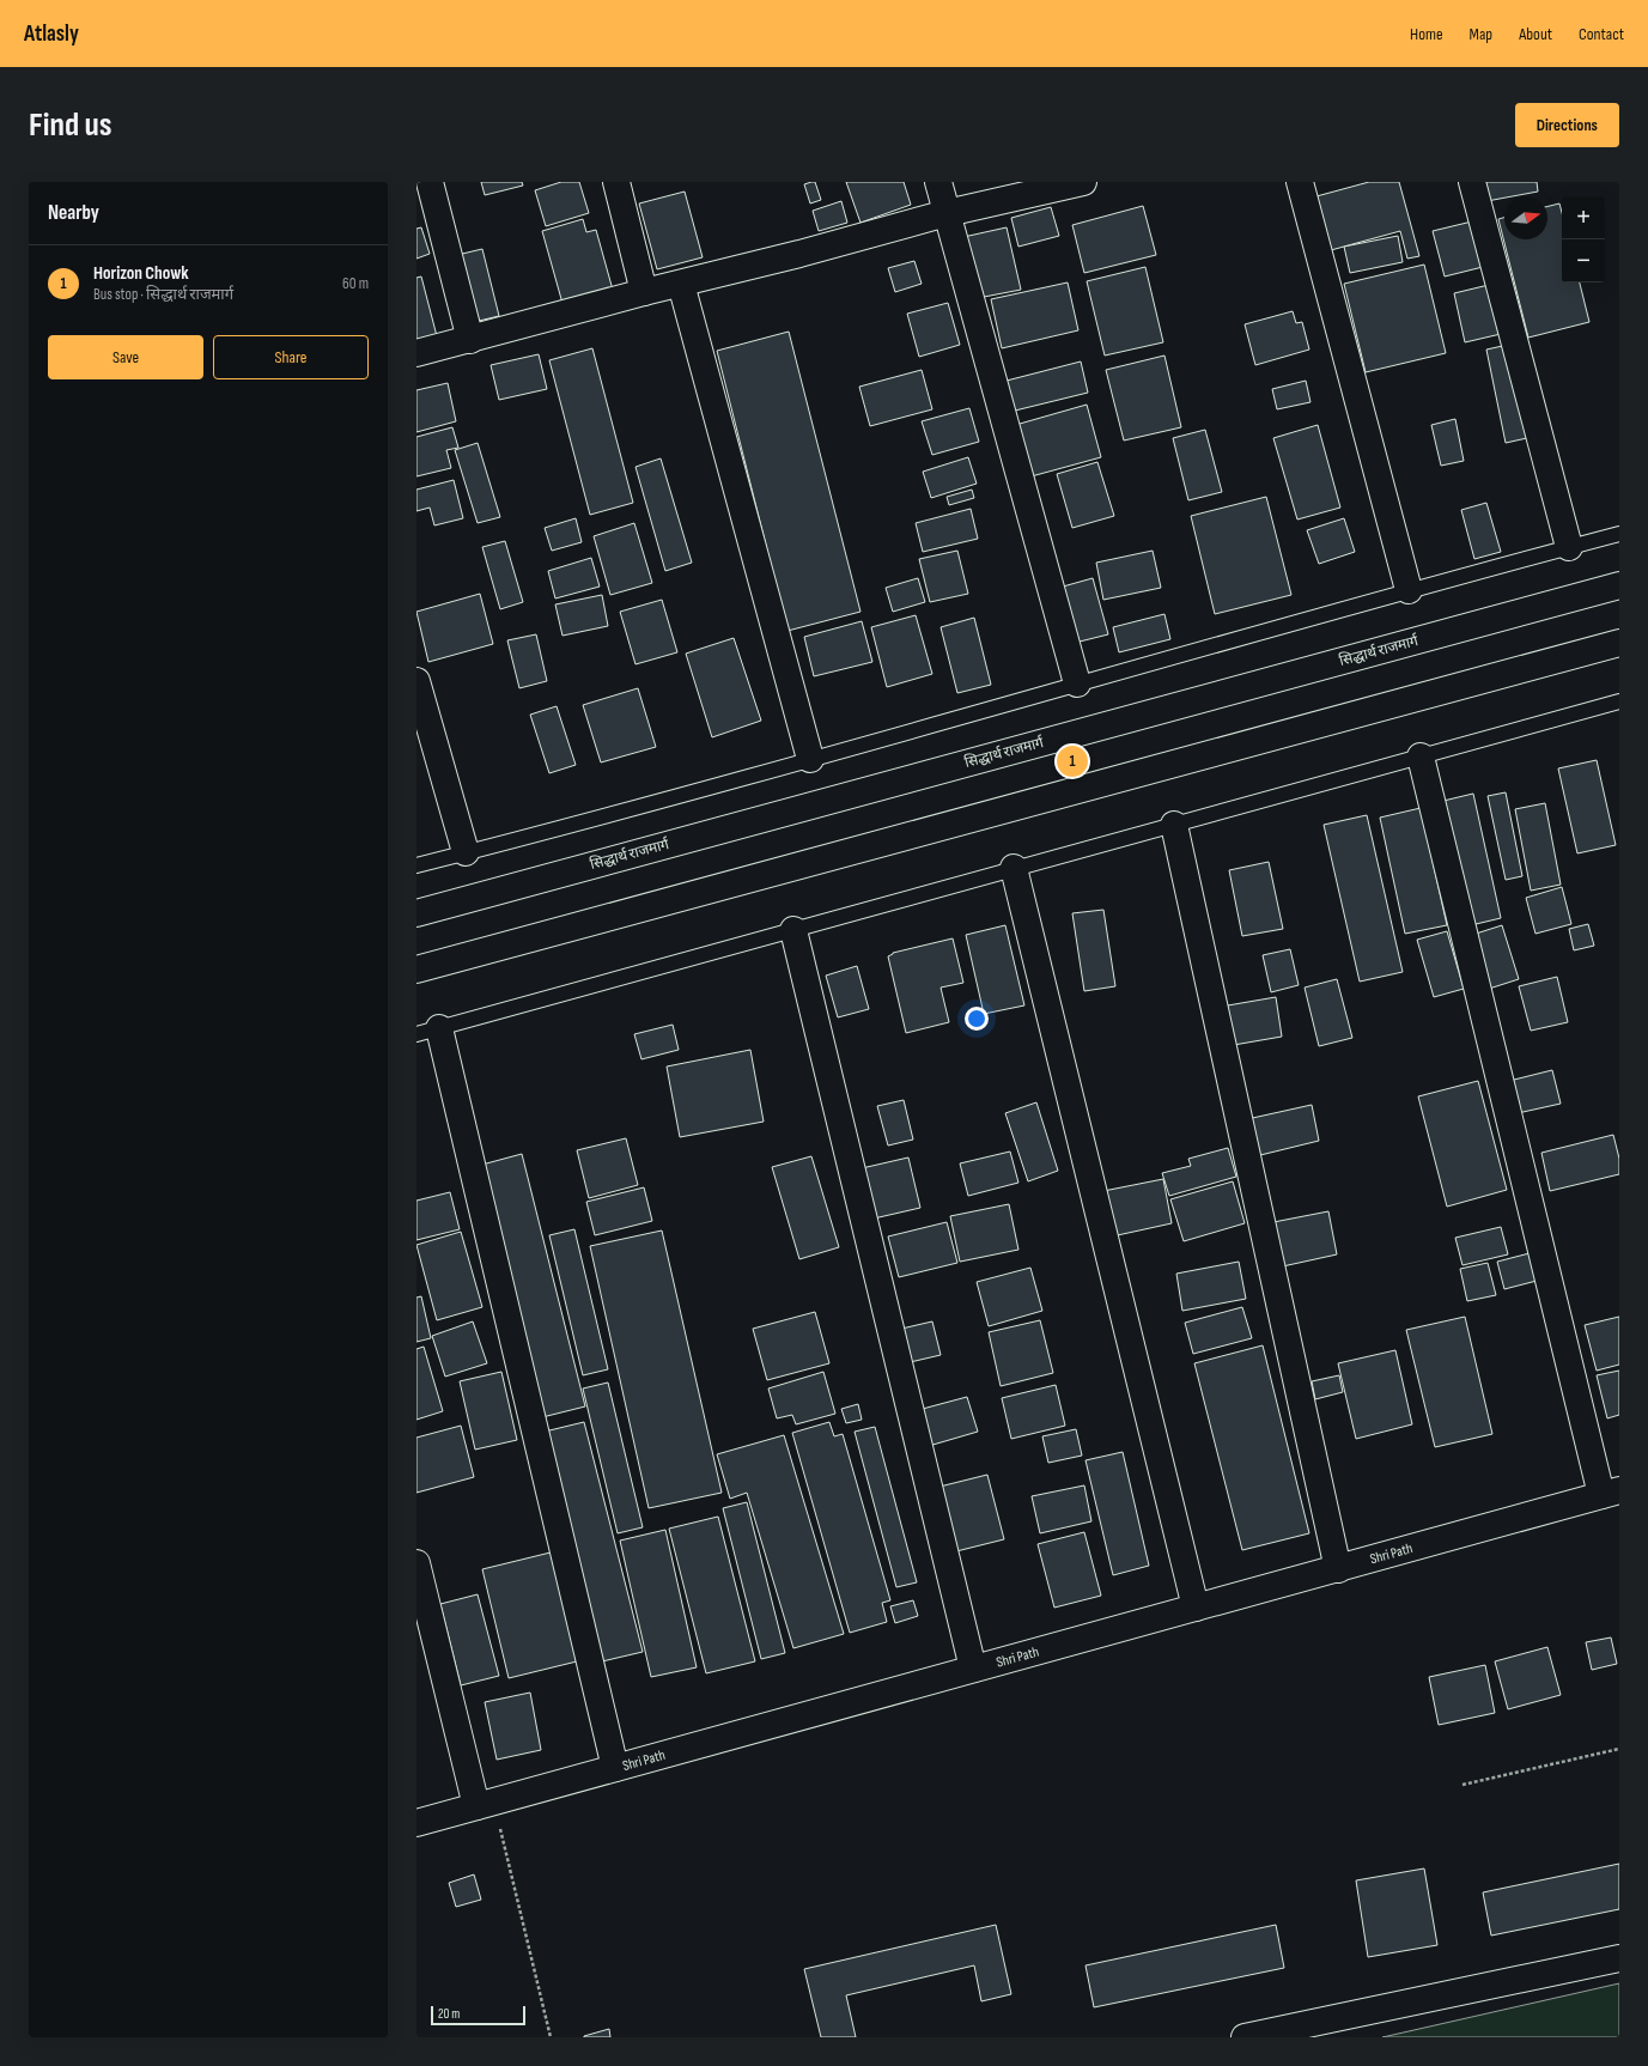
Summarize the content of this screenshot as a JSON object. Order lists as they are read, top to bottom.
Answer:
{
  "streets": {
    "main road": ["सिद्धार्थ राजमार्ग", "Shri Path"]
  },
  "scale_bar": "20 m",
  "north": "right",
  "page": {
    "header": "Atlasly",
    "nav": [
      "Home",
      "Map",
      "About",
      "Contact"
    ],
    "buttons": [
      "Directions",
      ["Save", "Share"]
    ],
    "title": "Find us",
    "heading": "Nearby",
    "map_buttons": ["+", "−"],
    "list": [
      {
        "mark": "1",
        "name": "Horizon Chowk",
        "note": "Bus stop · सिद्धार्थ राजमार्ग",
        "value": "60 m"
      }
    ],
    "pins": "1",
    "scale": "20 m"
  }
}
